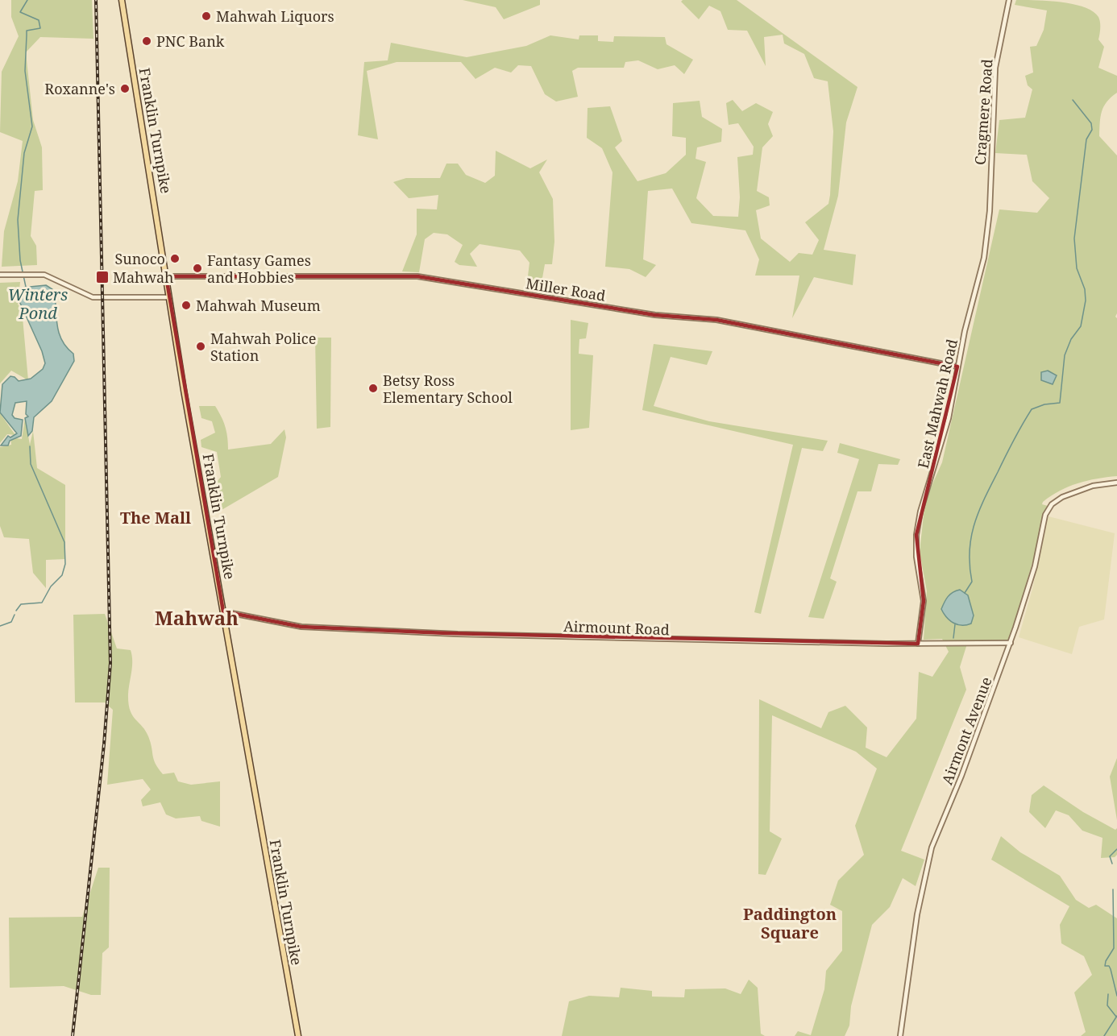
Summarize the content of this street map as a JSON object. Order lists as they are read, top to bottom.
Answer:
{
  "streets": {
    "main road": ["Franklin Turnpike"],
    "street": [
      "Cragmere Road",
      "Miller Road",
      "East Mahwah Road",
      "Airmount Road",
      "Airmont Avenue"
    ]
  },
  "crossings": [
    ["Cragmere Road", "East Mahwah Road"],
    ["Franklin Turnpike", "Miller Road"],
    ["Franklin Turnpike", "Airmount Road"],
    ["Miller Road", "East Mahwah Road"],
    ["East Mahwah Road", "Airmount Road"],
    ["Airmount Road", "Airmont Avenue"]
  ],
  "districts": ["The Mall", "Mahwah", "Paddington Square"],
  "water": ["Winters Pond"],
  "places": {
    "other": [
      "Mahwah Liquors",
      "PNC Bank",
      "Roxanne's",
      "Sunoco",
      "Fantasy Games and Hobbies",
      "Mahwah Museum",
      "Mahwah Police Station",
      "Betsy Ross Elementary School"
    ],
    "transit": ["Mahwah"]
  }
}
